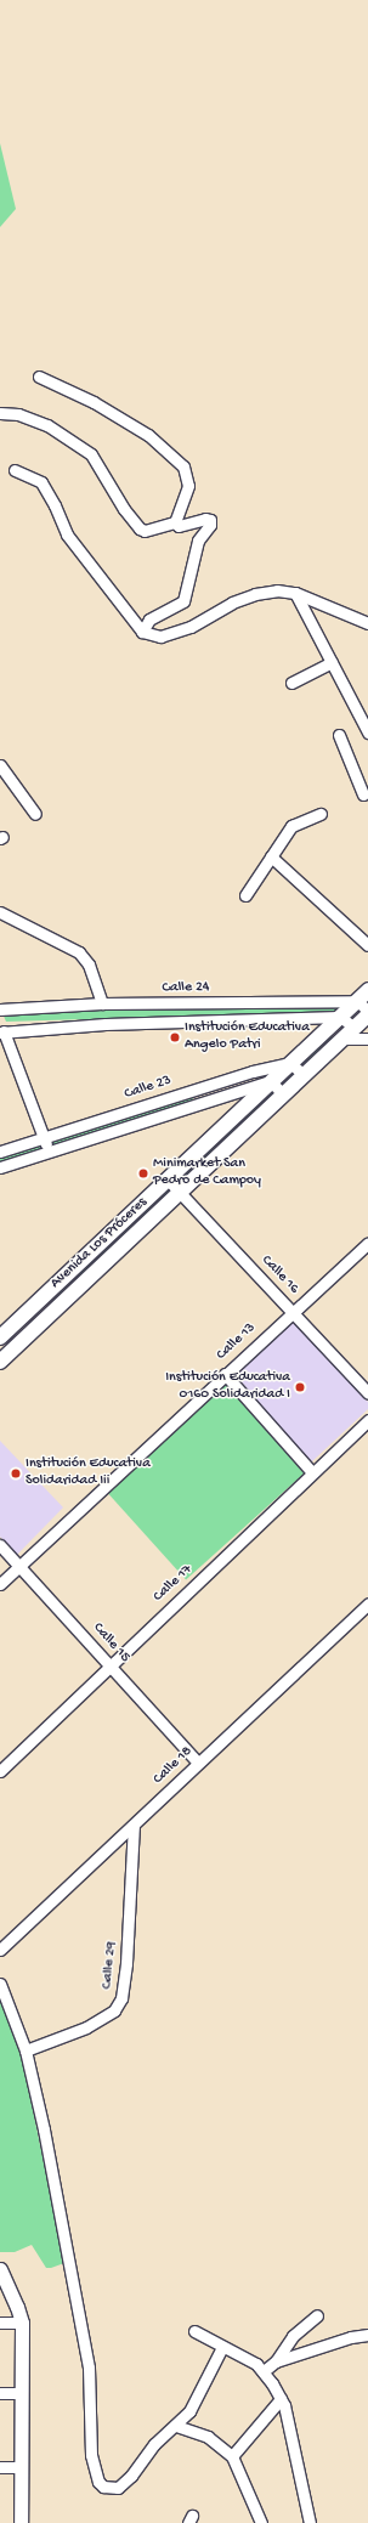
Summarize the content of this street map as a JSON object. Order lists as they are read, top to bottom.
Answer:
{
  "streets": {
    "main road": ["Avenida Los Próceres"],
    "street": [
      "Calle 24",
      "Calle 23",
      "Calle 16",
      "Calle 13",
      "Calle 17",
      "Calle 15",
      "Calle 18",
      "Calle 29"
    ]
  },
  "crossings": [
    ["Calle 24", "Avenida Los Próceres"],
    ["Calle 23", "Avenida Los Próceres"],
    ["Avenida Los Próceres", "Calle 16"],
    ["Calle 16", "Calle 13"],
    ["Calle 13", "Calle 15"],
    ["Calle 17", "Calle 15"],
    ["Calle 15", "Calle 18"],
    ["Calle 18", "Calle 29"]
  ],
  "places": [
    "Institución Educativa Angelo Patri",
    "Minimarket San Pedro de Campoy",
    "Institución Educativa 0160 Solidaridad I",
    "Institución Educativa Solidaridad Iii"
  ]
}
